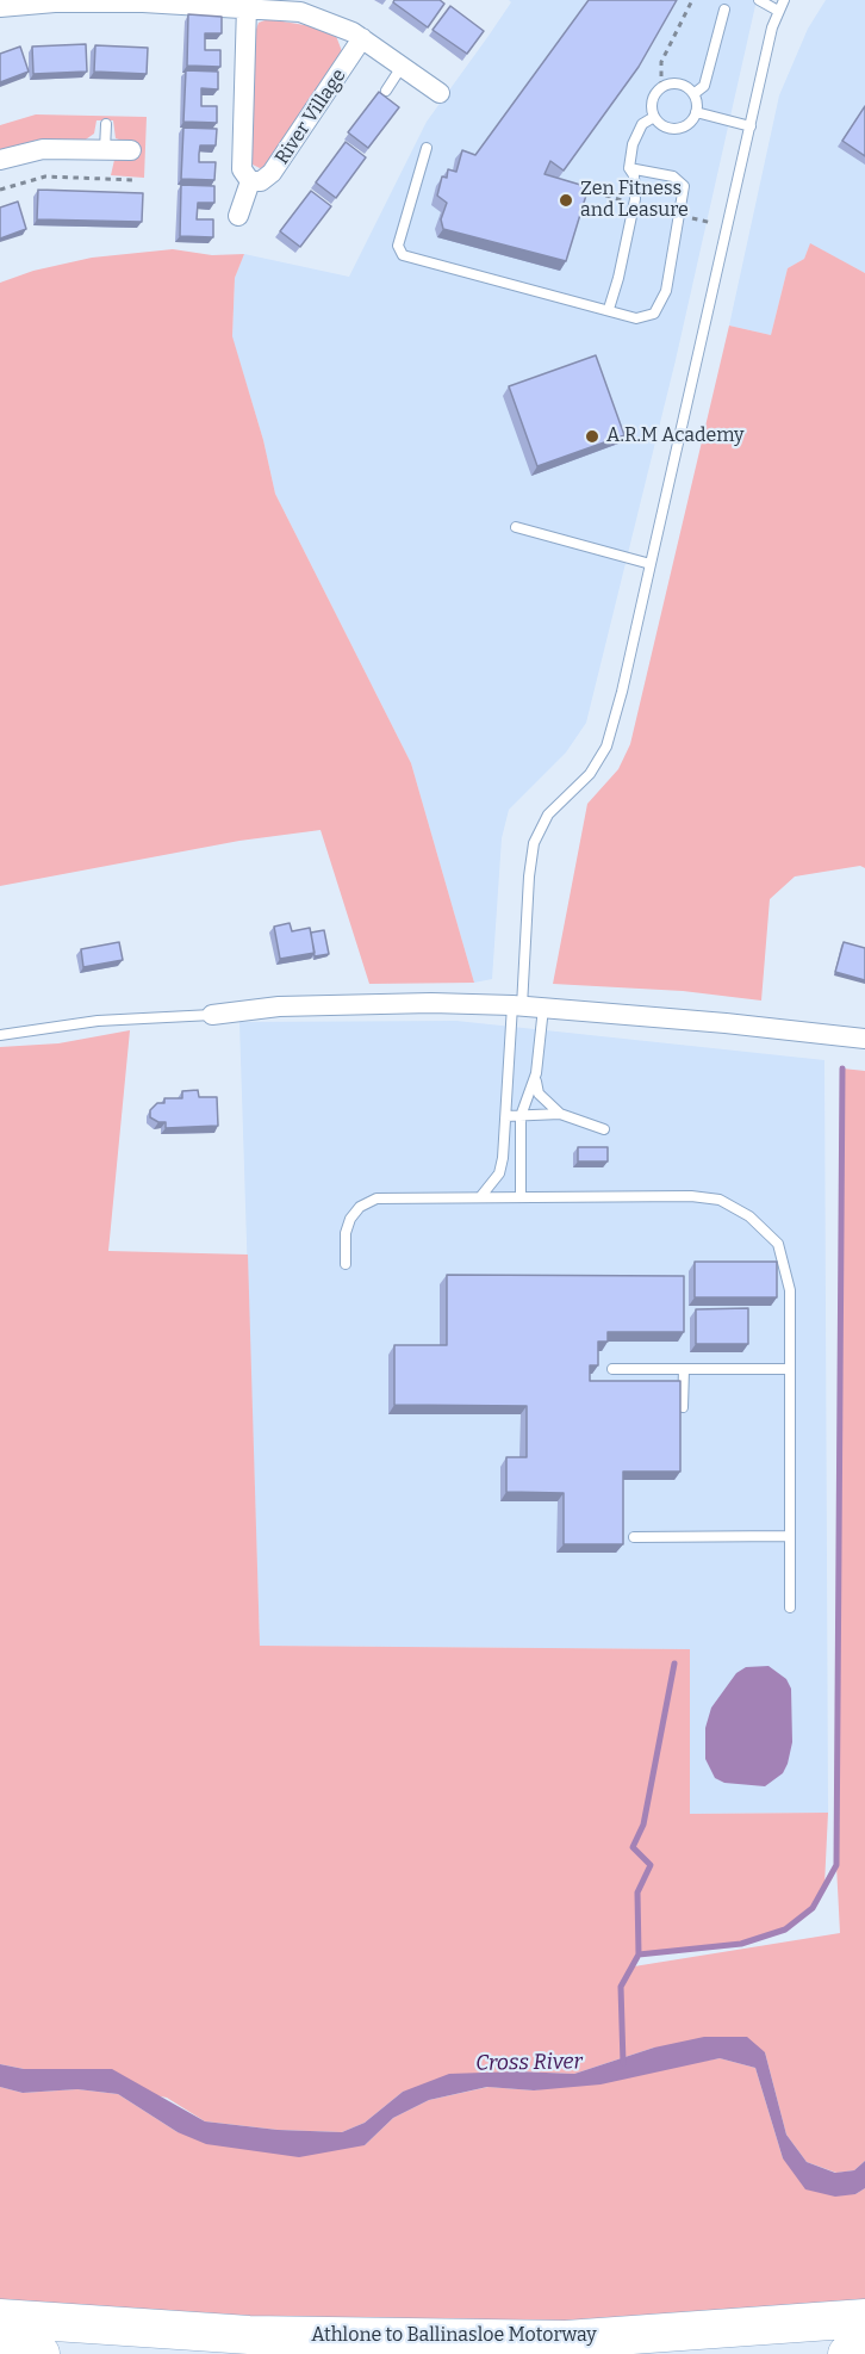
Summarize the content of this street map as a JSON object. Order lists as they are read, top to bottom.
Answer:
{
  "streets": {
    "highway": ["Athlone to Ballinasloe Motorway"],
    "street": ["River Village"]
  },
  "water": ["Cross River"],
  "places": ["Zen Fitness and Leasure", "A.R.M Academy"]
}
